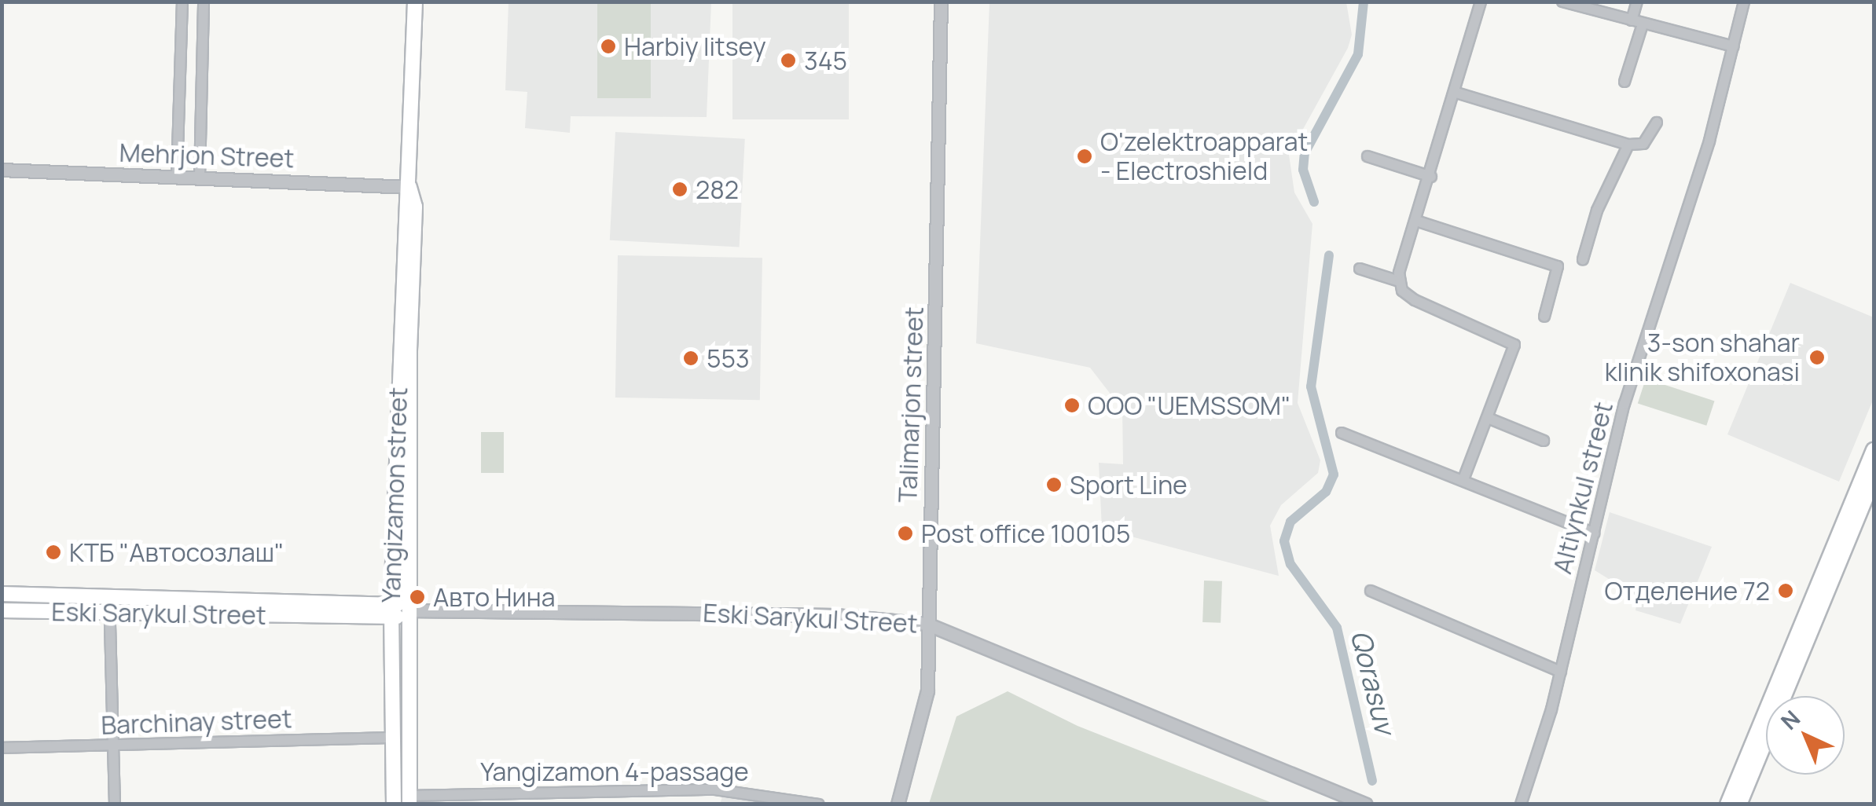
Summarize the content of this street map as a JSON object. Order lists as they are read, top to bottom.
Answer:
{
  "streets": {
    "main road": ["Yangizamon street", "Eski Sarykul Street"],
    "street": [
      "Mehrjon Street",
      "Talimarjon street",
      "Altiynkul street",
      "Barchinay street",
      "Yangizamon 4-passage"
    ]
  },
  "crossings": [
    ["Mehrjon Street", "Yangizamon street"],
    ["Talimarjon street", "Eski Sarykul Street"],
    ["Yangizamon street", "Eski Sarykul Street"],
    ["Yangizamon street", "Barchinay street"],
    ["Yangizamon street", "Yangizamon 4-passage"]
  ],
  "water": ["Qorasuv"],
  "places": [
    "Harbiy litsey",
    "345",
    "O'zelektroapparat - Electroshield",
    "282",
    "3-son shahar klinik shifoxonasi",
    "553",
    "ООО \"UEMSSOM\"",
    "Sport Line",
    "Post office 100105",
    "КТБ \"Автосозлаш\"",
    "Отделение 72",
    "Авто Нина"
  ],
  "north": "top left"
}
